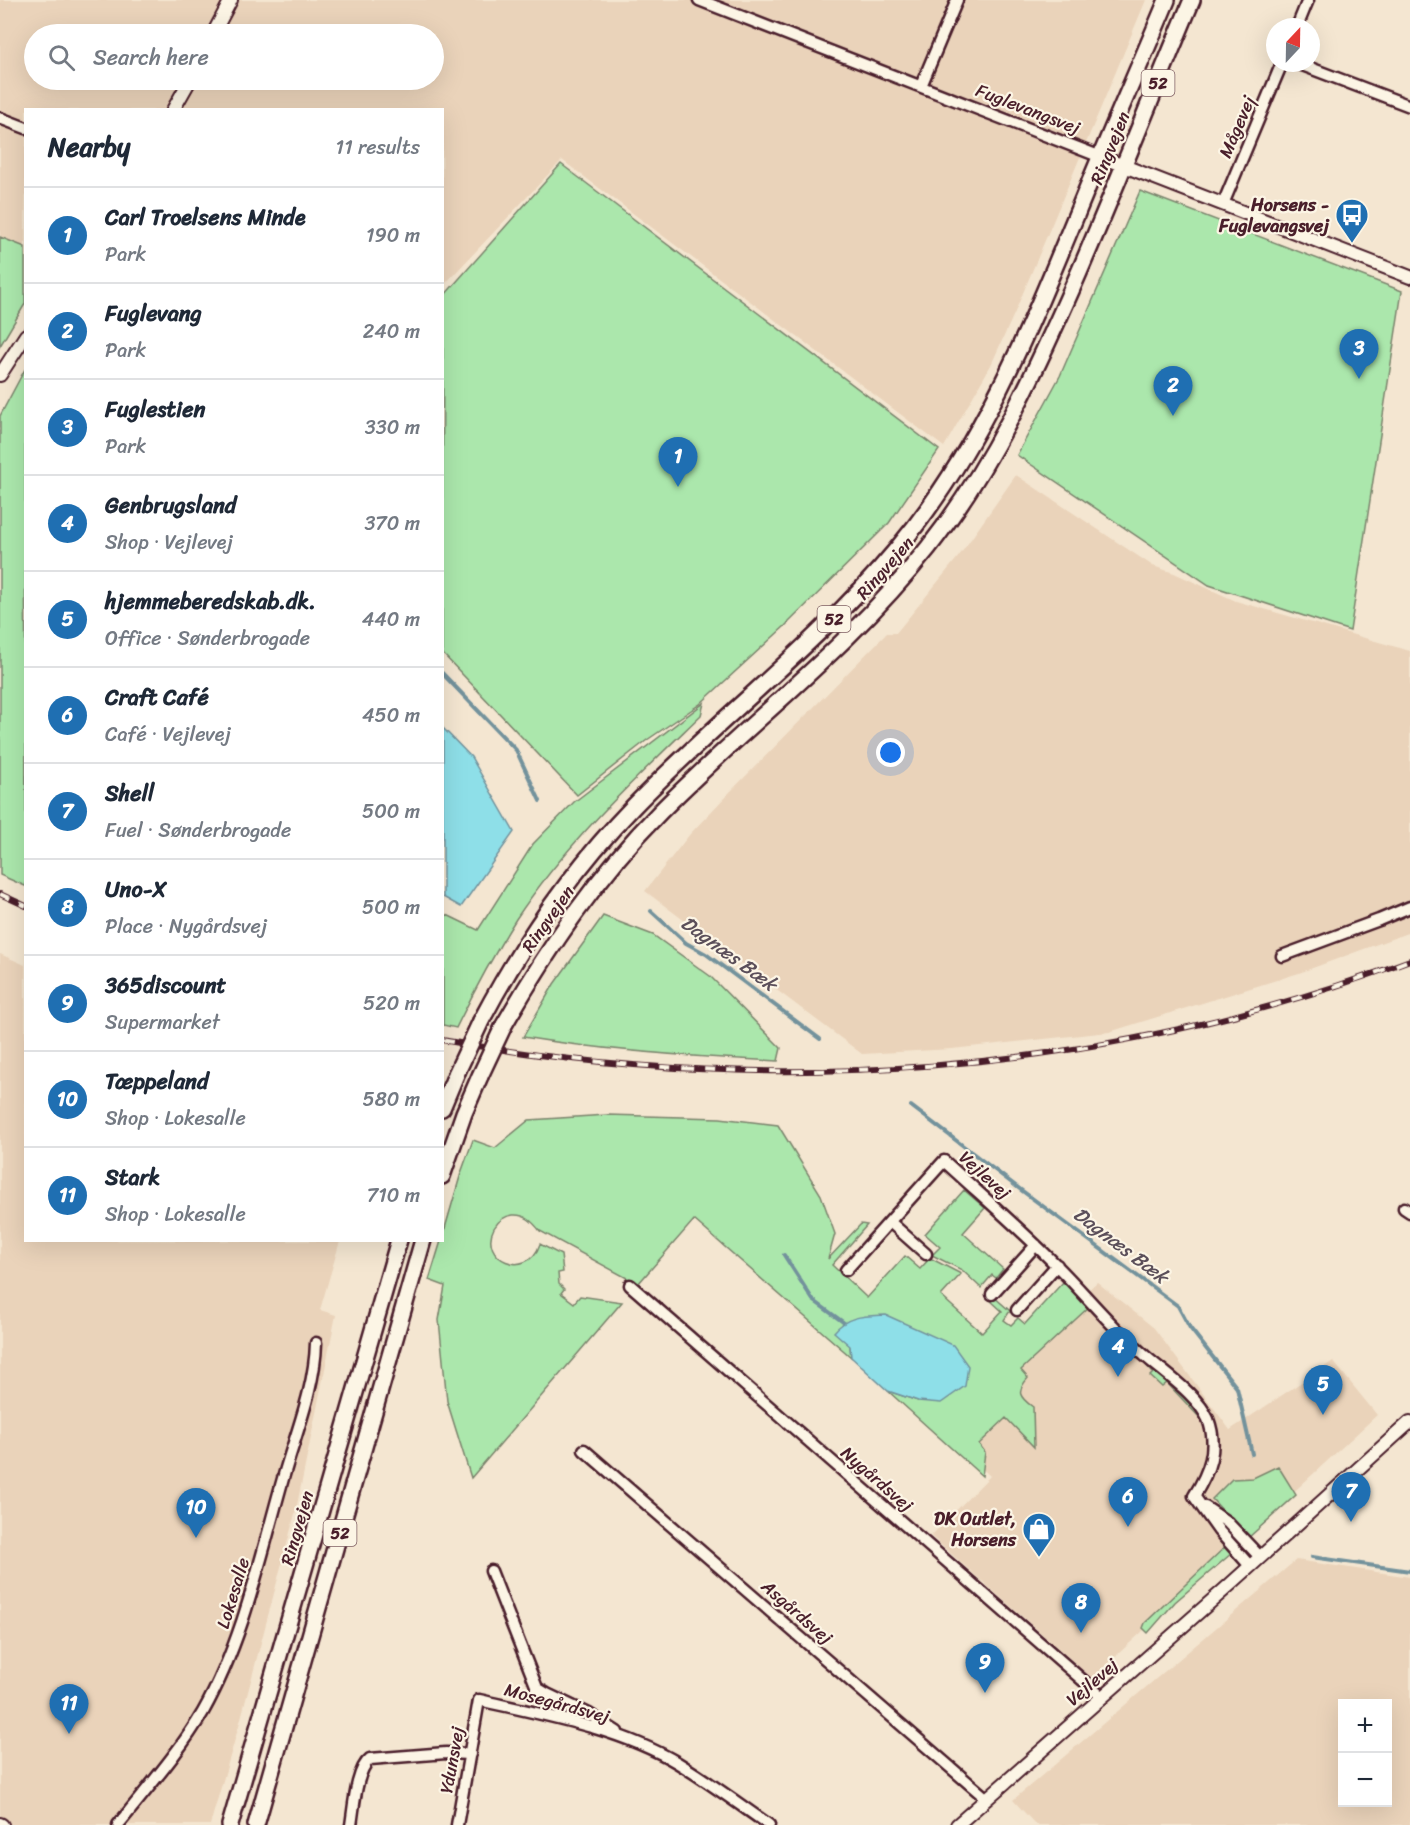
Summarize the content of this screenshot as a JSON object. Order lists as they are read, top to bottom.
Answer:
{
  "streets": {
    "main road": ["52", "Ringvejen"],
    "street": [
      "Fuglevangsvej",
      "Mågevej",
      "Vejlevej",
      "Nygårdsvej",
      "Lokesalle",
      "Asgårdsvej",
      "Mosegårdsvej",
      "Ydunsvej"
    ]
  },
  "crossings": [
    ["Fuglevangsvej", "Mågevej"],
    ["Fuglevangsvej", "Ringvejen"],
    ["Vejlevej", "Nygårdsvej"],
    ["Vejlevej", "Asgårdsvej"],
    ["Mosegårdsvej", "Ydunsvej"]
  ],
  "water": ["Dagnæs Bæk"],
  "places": {
    "bus stop": ["Horsens - Fuglevangsvej"],
    "shop": ["DK Outlet, Horsens"]
  },
  "north": "top",
  "page": {
    "search": "Search here",
    "heading": ["Nearby", "11 results"],
    "list": [
      {
        "mark": "1",
        "name": "Carl Troelsens Minde",
        "note": "Park",
        "value": "190 m"
      },
      {
        "mark": "2",
        "name": "Fuglevang",
        "note": "Park",
        "value": "240 m"
      },
      {
        "mark": "3",
        "name": "Fuglestien",
        "note": "Park",
        "value": "330 m"
      },
      {
        "mark": "4",
        "name": "Genbrugsland",
        "note": "Shop · Vejlevej",
        "value": "370 m"
      },
      {
        "mark": "5",
        "name": "hjemmeberedskab.dk.",
        "note": "Office · Sønderbrogade",
        "value": "440 m"
      },
      {
        "mark": "6",
        "name": "Craft Café",
        "note": "Café · Vejlevej",
        "value": "450 m"
      },
      {
        "mark": "7",
        "name": "Shell",
        "note": "Fuel · Sønderbrogade",
        "value": "500 m"
      },
      {
        "mark": "8",
        "name": "Uno-X",
        "note": "Place · Nygårdsvej",
        "value": "500 m"
      },
      {
        "mark": "9",
        "name": "365discount",
        "note": "Supermarket",
        "value": "520 m"
      },
      {
        "mark": "10",
        "name": "Tæppeland",
        "note": "Shop · Lokesalle",
        "value": "580 m"
      },
      {
        "mark": "11",
        "name": "Stark",
        "note": "Shop · Lokesalle",
        "value": "710 m"
      }
    ],
    "pins": [
      "3",
      "2",
      "1",
      "4",
      "5",
      "7",
      "6",
      "10",
      "8",
      "9",
      "11"
    ],
    "map_buttons": ["+", "−"]
  }
}
